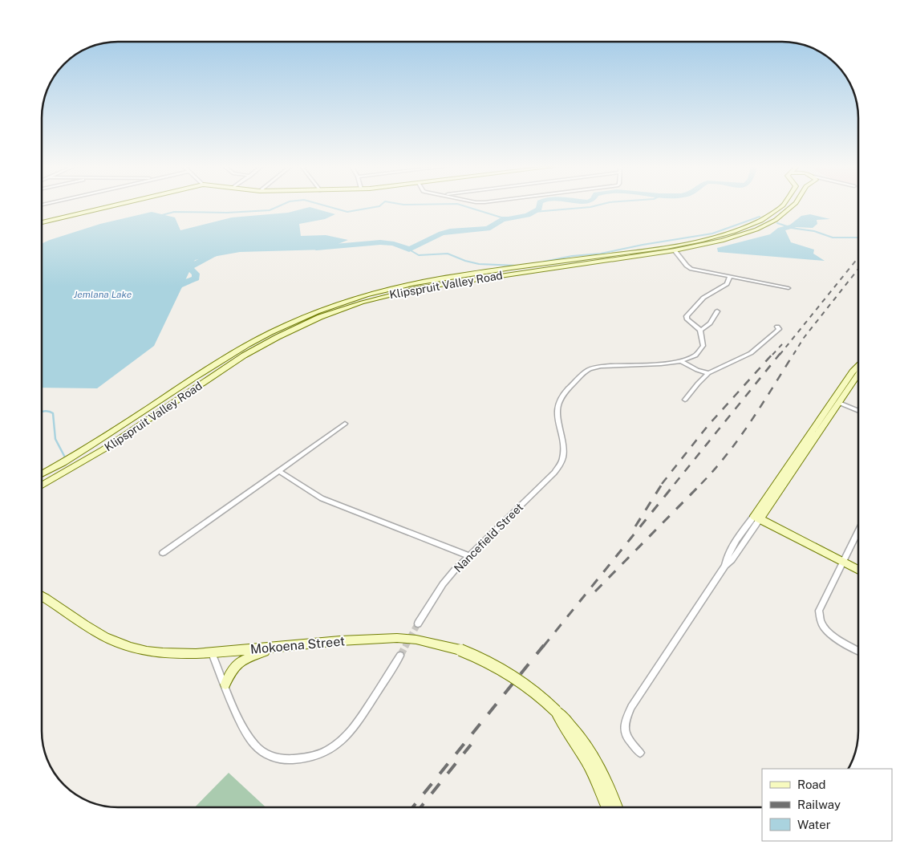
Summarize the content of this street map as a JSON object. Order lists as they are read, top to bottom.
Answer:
{
  "streets": {
    "main road": ["Klipspruit Valley Road", "Mokoena Street"],
    "street": ["Nancefield Street"]
  },
  "water": ["Jemlana Lake"],
  "legend": ["Road", "Railway", "Water"]
}
